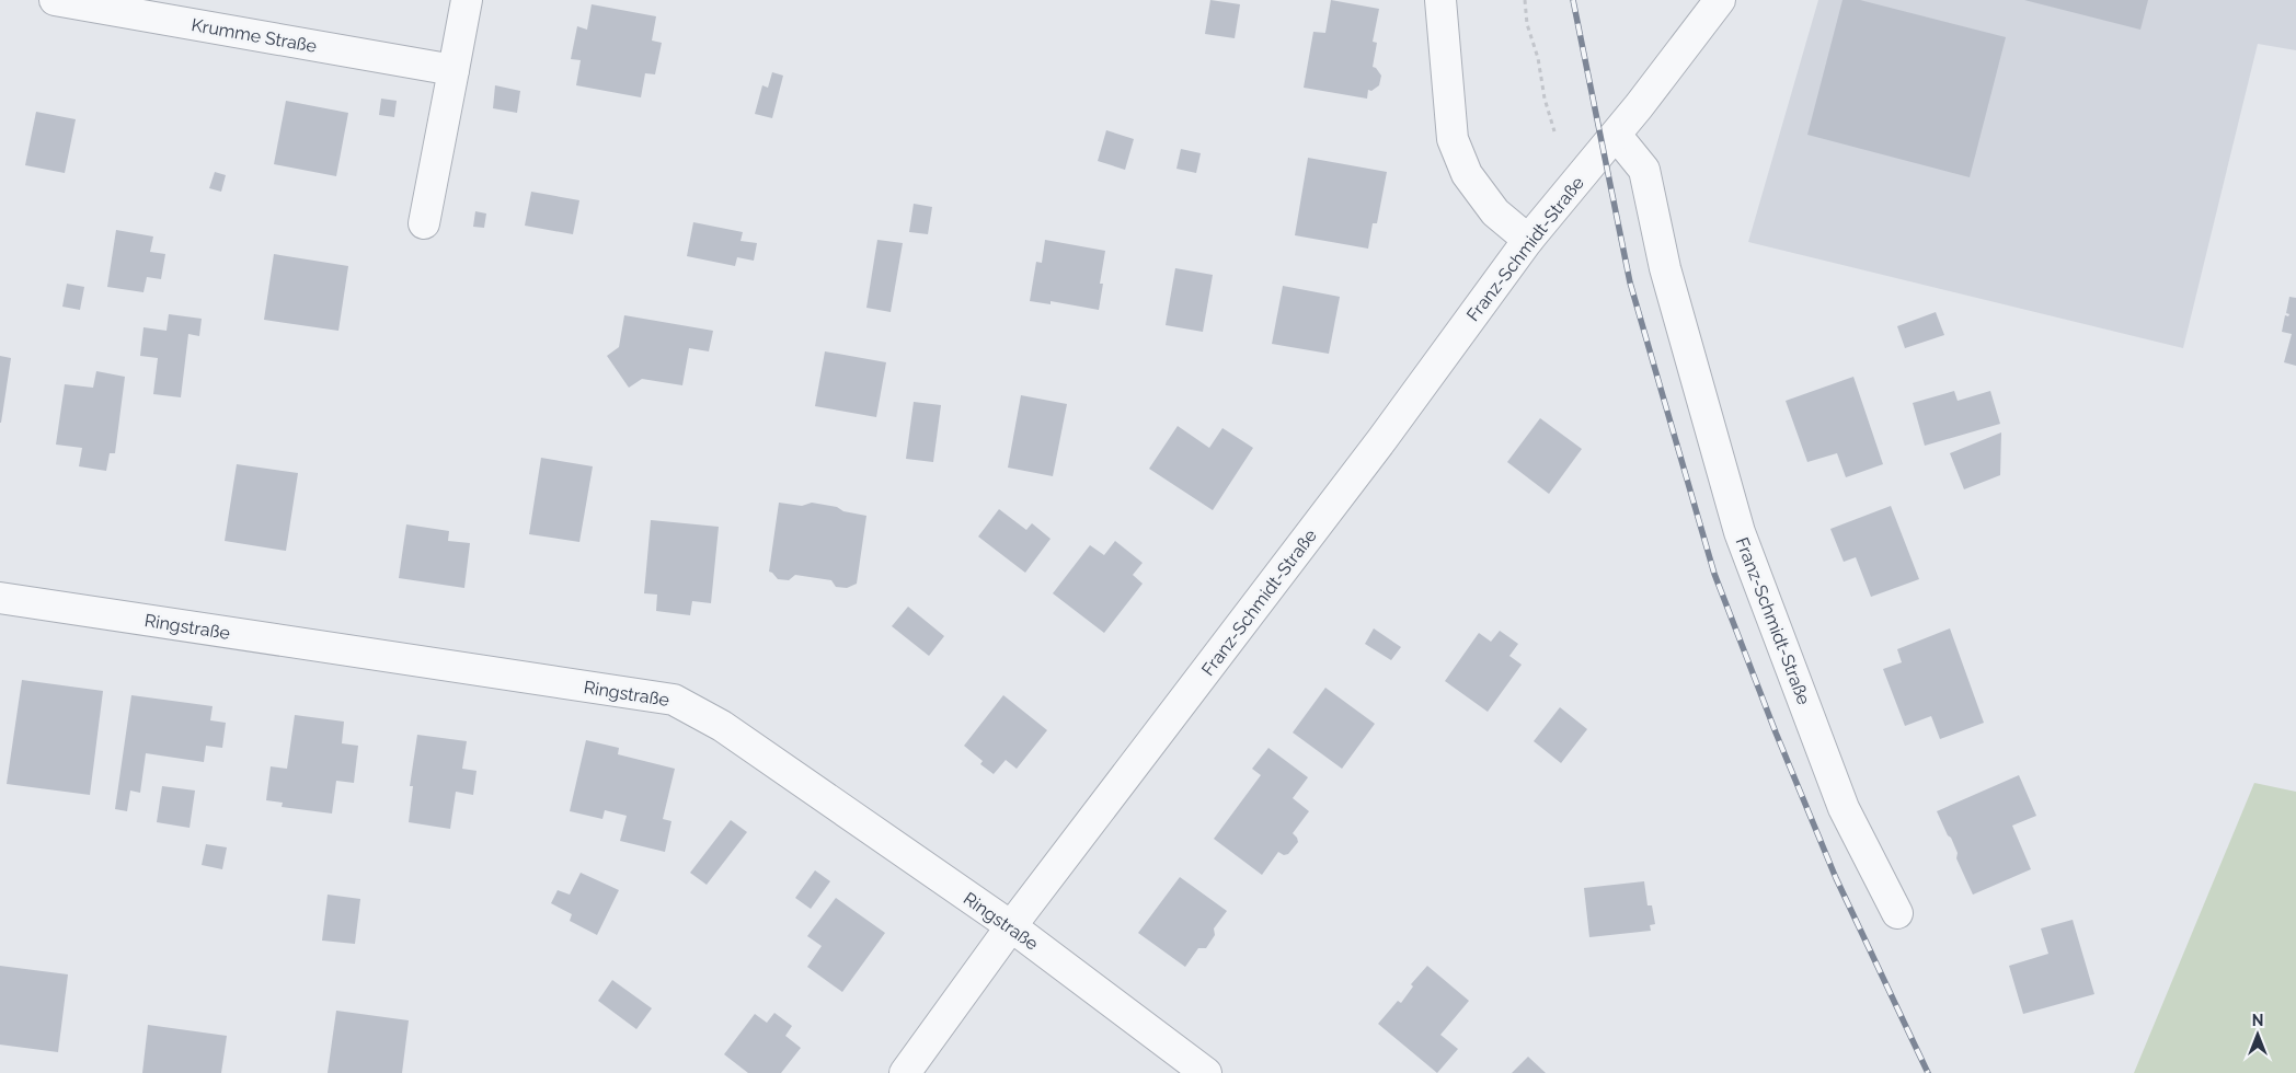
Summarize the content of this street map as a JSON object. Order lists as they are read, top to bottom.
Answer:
{
  "streets": {
    "street": ["Krumme Straße", "Franz-Schmidt-Straße", "Ringstraße"]
  },
  "crossings": [
    ["Franz-Schmidt-Straße", "Ringstraße"]
  ],
  "north": "top"
}
